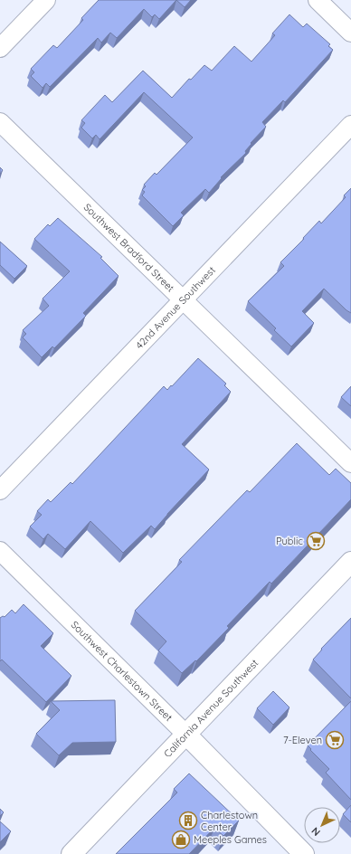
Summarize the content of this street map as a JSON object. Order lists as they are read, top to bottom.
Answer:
{
  "streets": {
    "main road": ["Southwest Charlestown Street", "California Avenue Southwest"],
    "street": ["Southwest Bradford Street", "42nd Avenue Southwest"]
  },
  "crossings": [
    ["Southwest Bradford Street", "42nd Avenue Southwest"],
    ["Southwest Charlestown Street", "California Avenue Southwest"]
  ],
  "places": {
    "supermarket": ["Public", "7-Eleven"],
    "building": ["Charlestown Center"],
    "shop": ["Meeples Games"]
  },
  "north": "bottom left"
}
